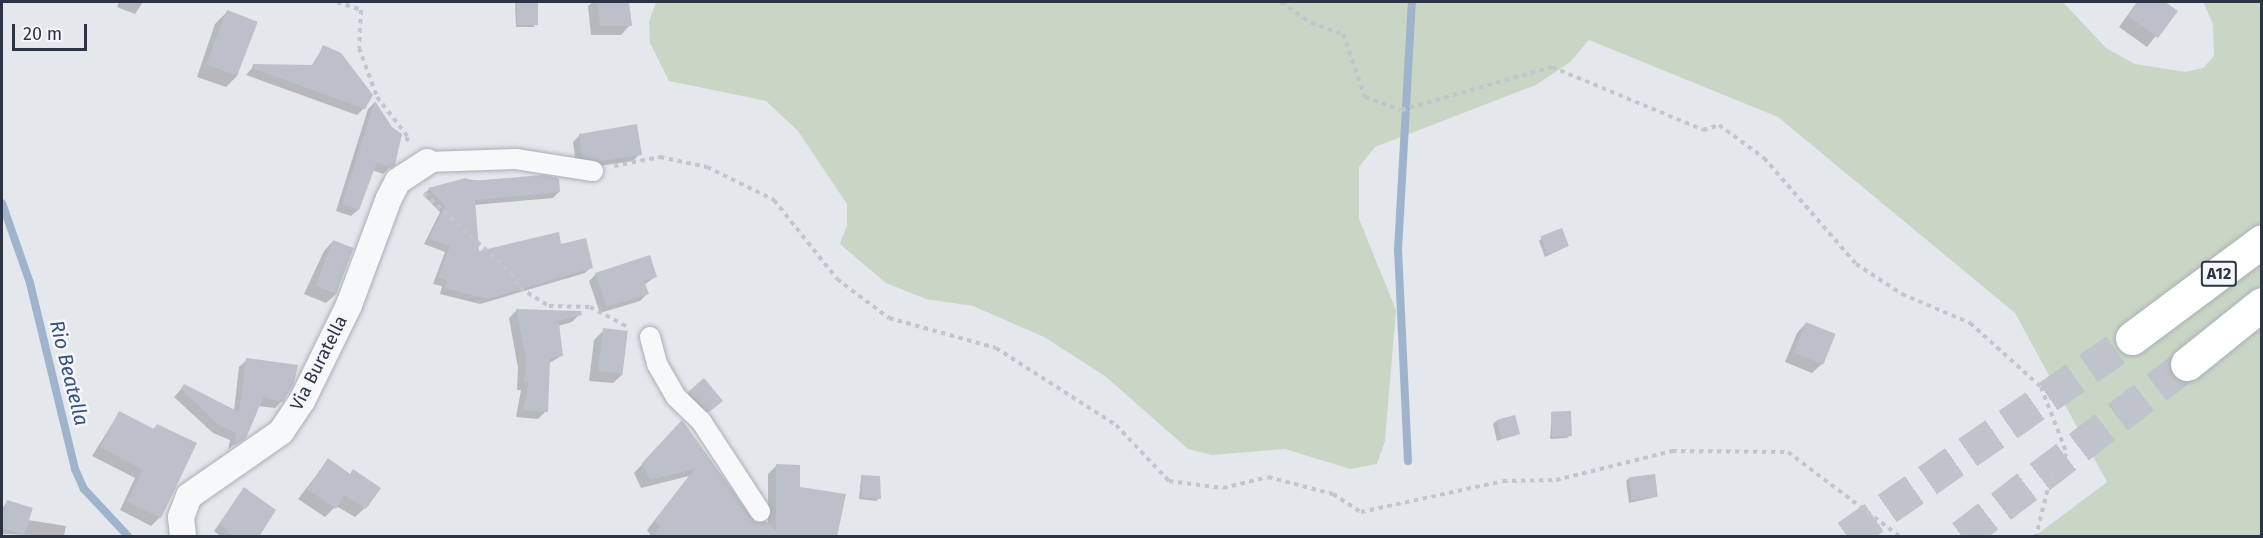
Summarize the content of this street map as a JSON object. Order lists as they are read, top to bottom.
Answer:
{
  "streets": {
    "highway": ["A12"],
    "street": ["Via Buratella"]
  },
  "water": ["Rio Beatella"],
  "scale_bar": "20 m"
}
